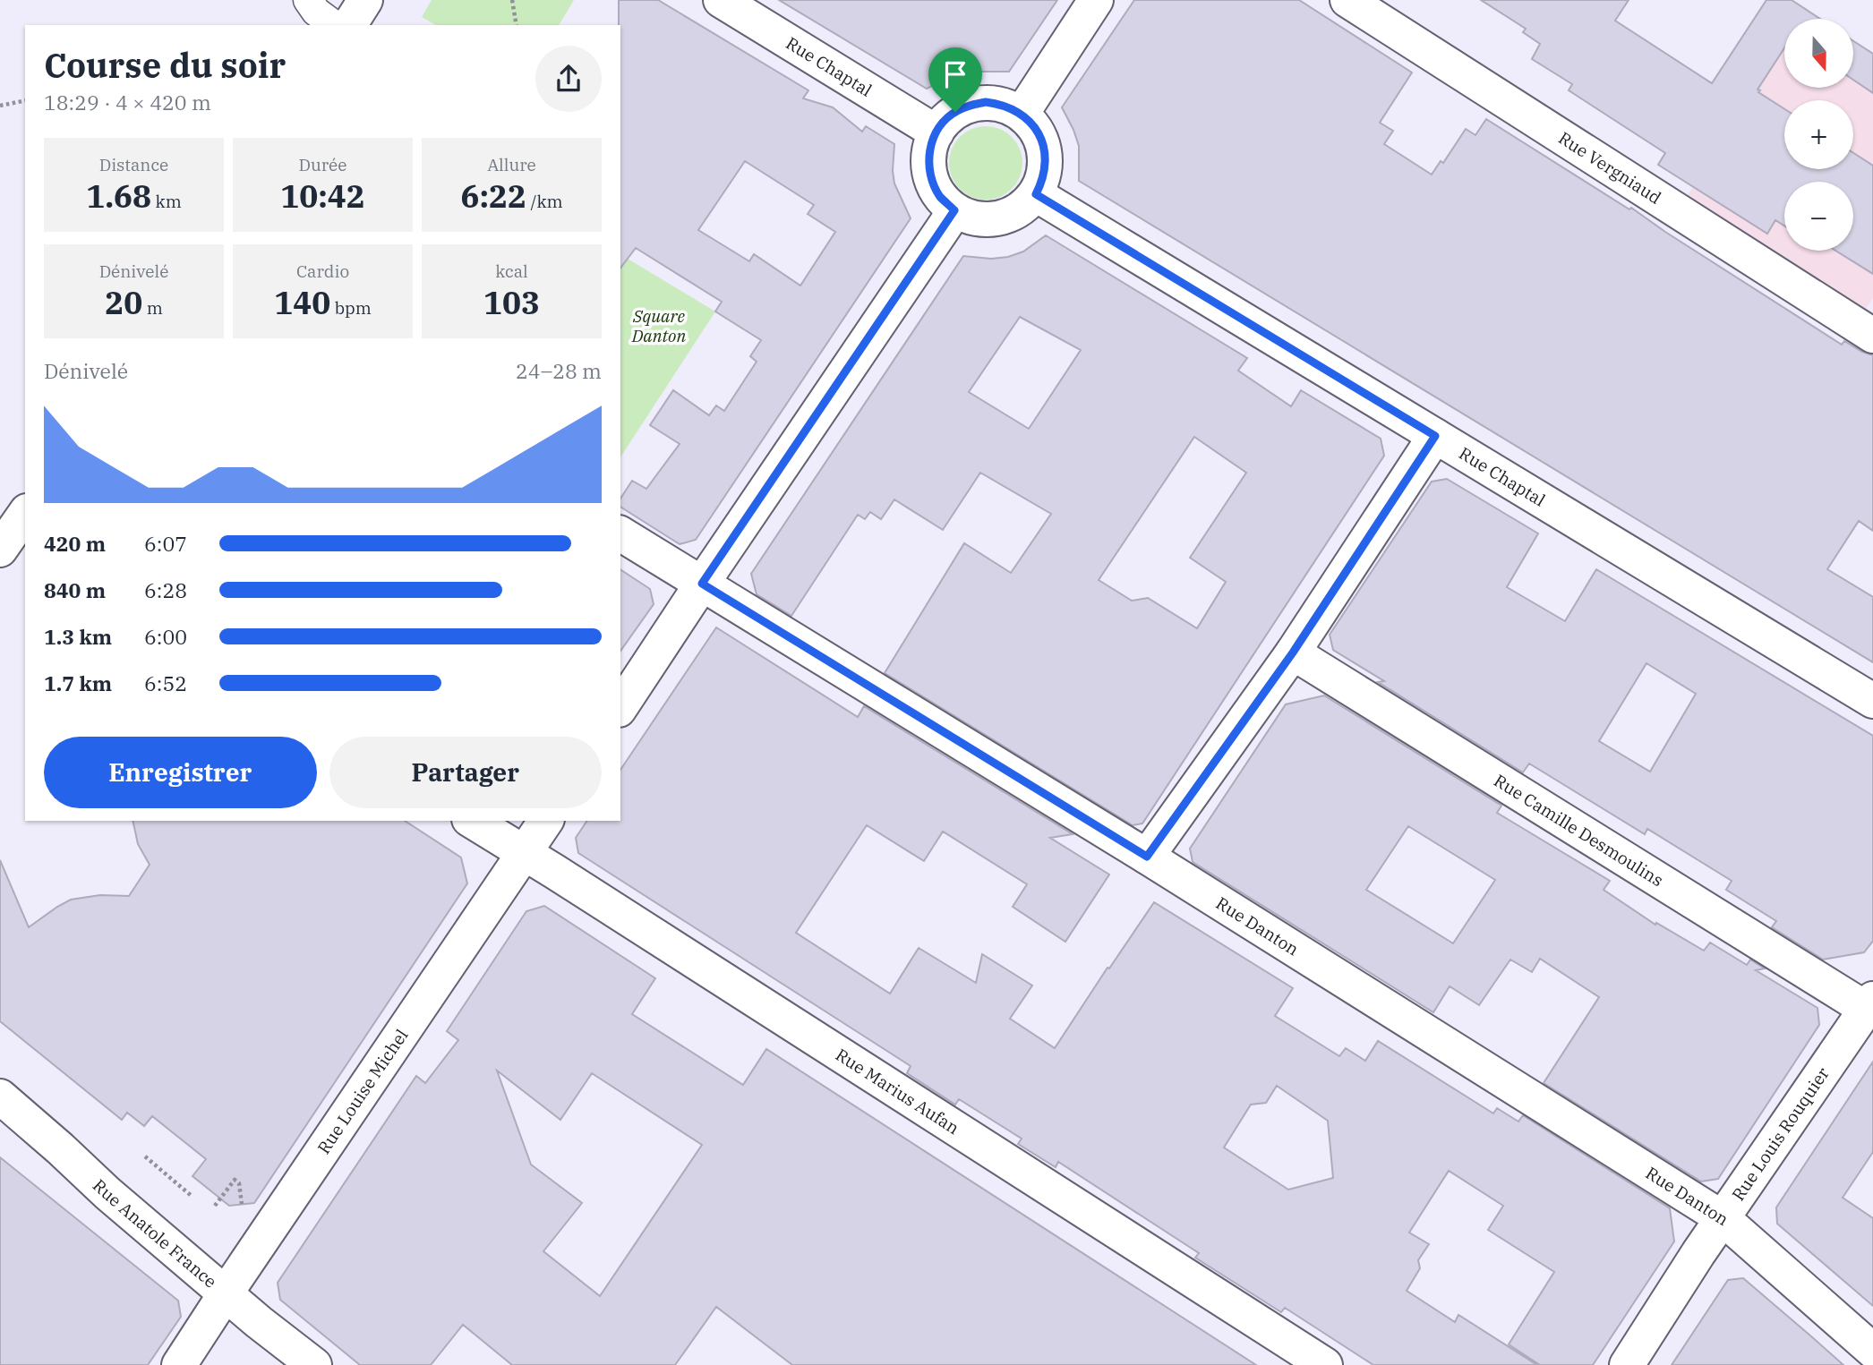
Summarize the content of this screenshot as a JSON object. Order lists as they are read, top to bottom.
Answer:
{
  "streets": {
    "street": [
      "Rue Chaptal",
      "Rue Vergniaud",
      "Rue Camille Desmoulins",
      "Rue Danton",
      "Rue Marius Aufan",
      "Rue Louise Michel",
      "Rue Louis Rouquier",
      "Rue Anatole France"
    ]
  },
  "crossings": [
    ["Rue Camille Desmoulins", "Rue Louis Rouquier"],
    ["Rue Danton", "Rue Louis Rouquier"],
    ["Rue Marius Aufan", "Rue Louise Michel"],
    ["Rue Louise Michel", "Rue Anatole France"]
  ],
  "parks": ["Square Danton"],
  "north": "bottom",
  "page": {
    "map_buttons": ["+", "−"],
    "heading": ["Course du soir", "18:29 · 4 × 420 m"],
    "stats": [
      ["Distance", "1.68 km"],
      ["Durée", "10:42"],
      ["Allure", "6:22 /km"],
      ["Dénivelé", "20 m"],
      ["Cardio", "140 bpm"],
      ["kcal", "103"]
    ],
    "chart": ["Dénivelé", "24–28 m"],
    "list": [
      {
        "name": "420 m",
        "note": "6:07"
      },
      {
        "name": "840 m",
        "note": "6:28"
      },
      {
        "name": "1.3 km",
        "note": "6:00"
      },
      {
        "name": "1.7 km",
        "note": "6:52"
      }
    ],
    "buttons": ["Enregistrer", "Partager"]
  }
}
